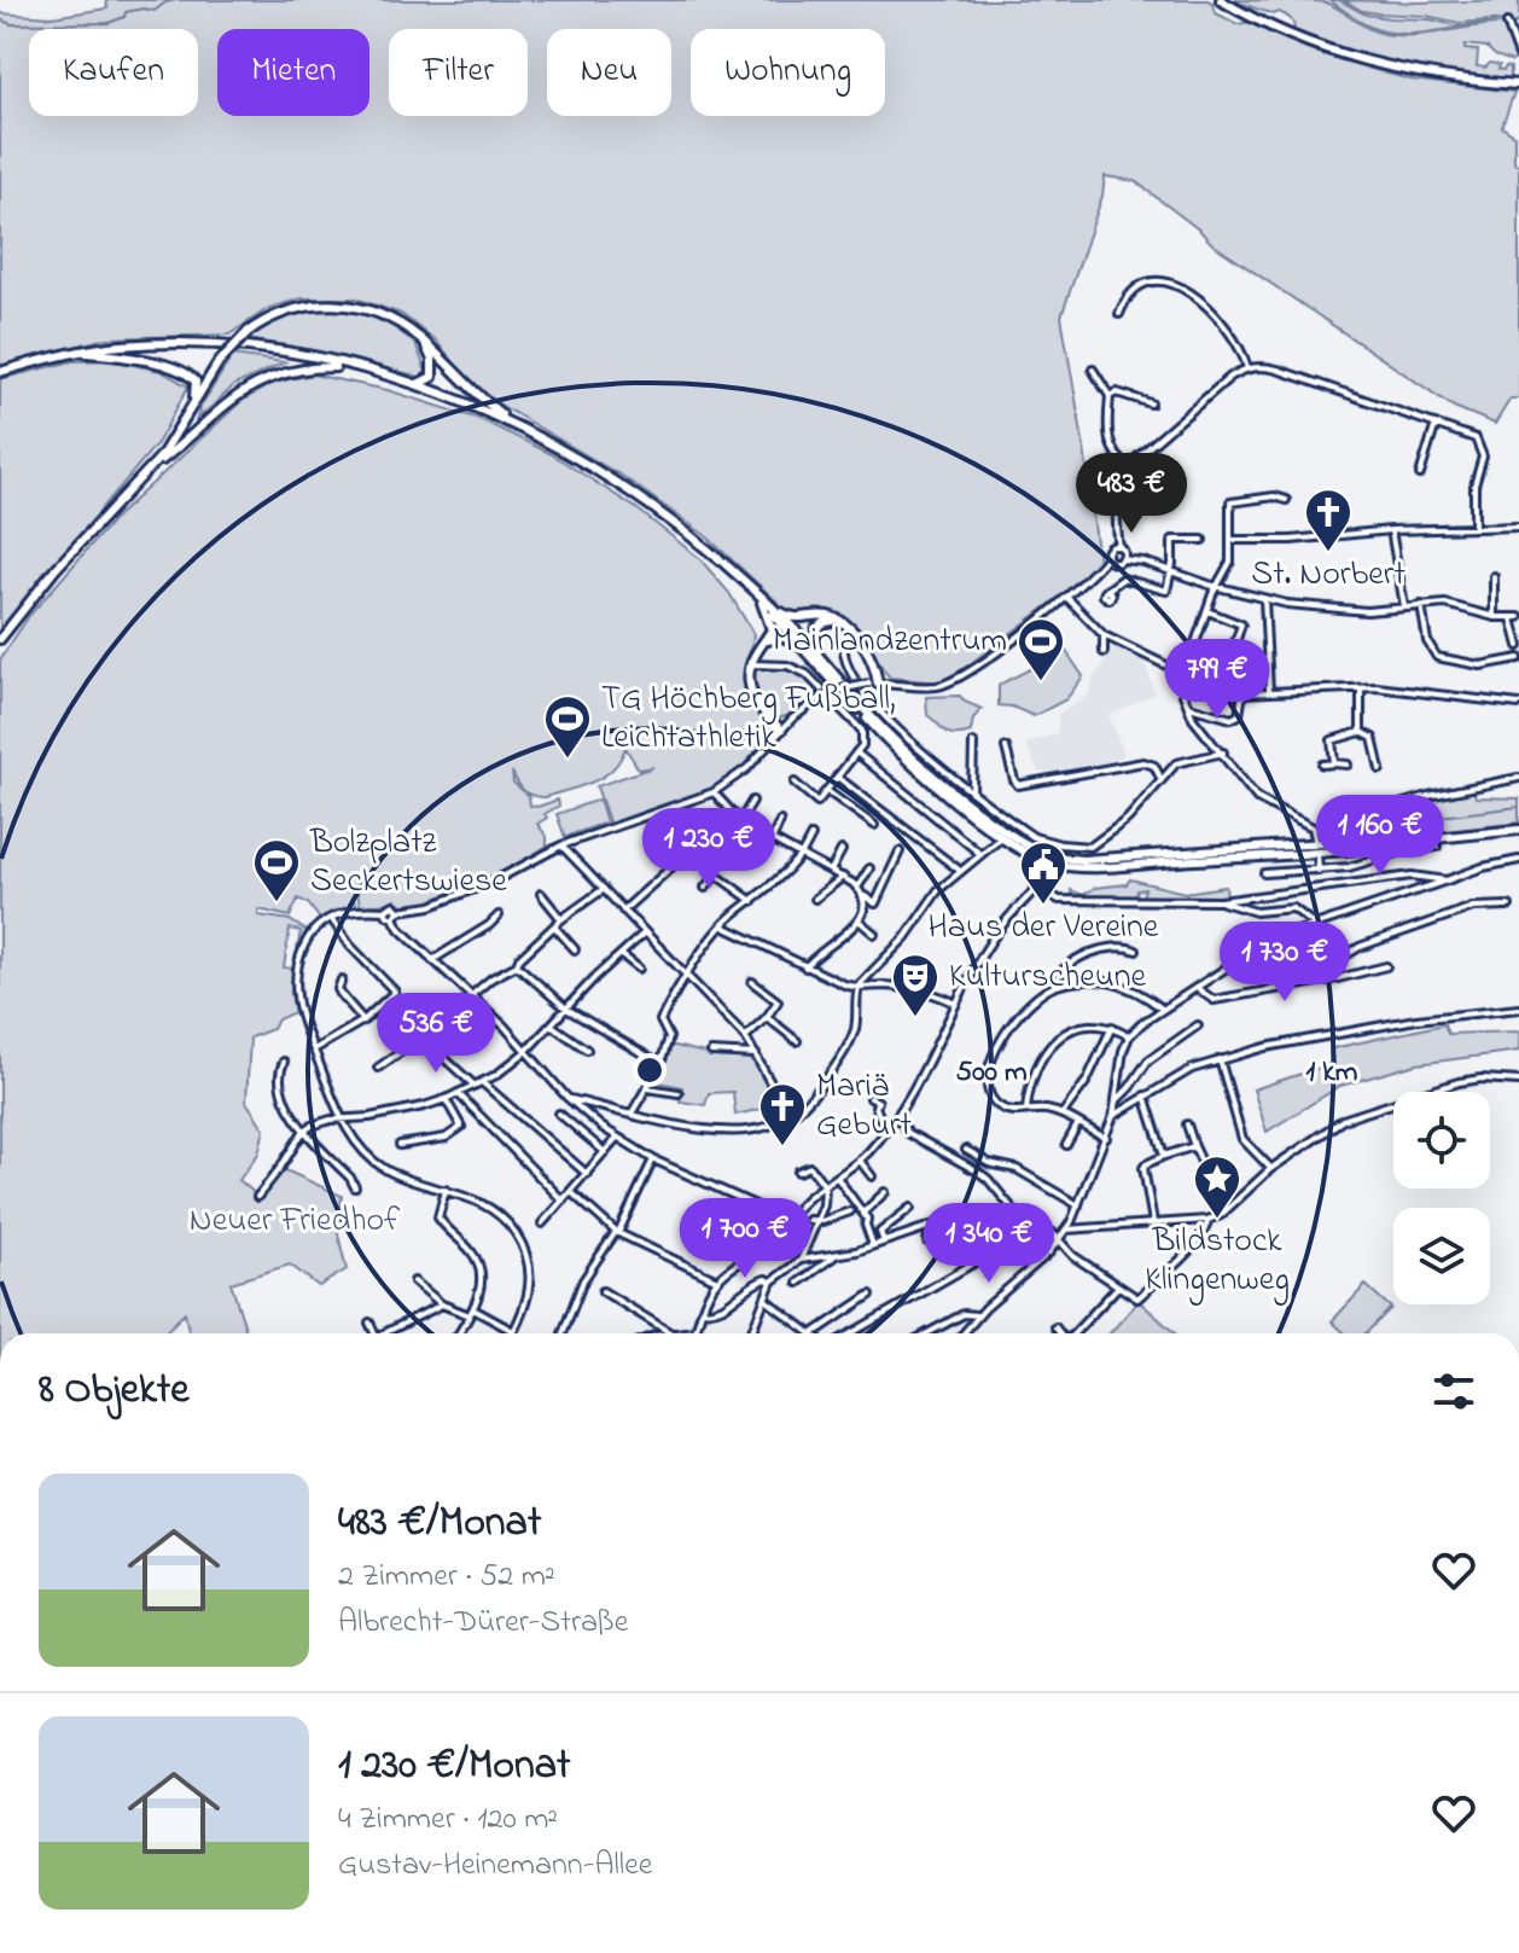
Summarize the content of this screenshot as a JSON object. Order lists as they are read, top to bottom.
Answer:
{
  "parks": ["Neuer Friedhof"],
  "places": {
    "church": ["St. Norbert", "Mariä Geburt"],
    "sports": ["Mainlandzentrum", "TG Höchberg Fußball, Leichtathletik", "Bolzplatz Seckertswiese"],
    "public building": ["Haus der Vereine"],
    "theatre": ["Kulturscheune"],
    "place": ["Bildstock Klingenweg"]
  },
  "page": {
    "chip": [
      "Kaufen",
      "Mieten",
      "Filter",
      "Neu",
      "Wohnung"
    ],
    "price": [
      "483 €",
      "799 €",
      "1 160 €",
      "1 230 €",
      "1 730 €",
      "536 €",
      "1 700 €",
      "1 340 €"
    ],
    "heading": "8 Objekte",
    "list": [
      {
        "name": "483 €/Monat",
        "note": "2 Zimmer · 52 m² · Albrecht-Dürer-Straße"
      },
      {
        "name": "1 230 €/Monat",
        "note": "4 Zimmer · 120 m² · Gustav-Heinemann-Allee"
      }
    ]
  },
  "rings": ["500 m", "1 km"]
}
